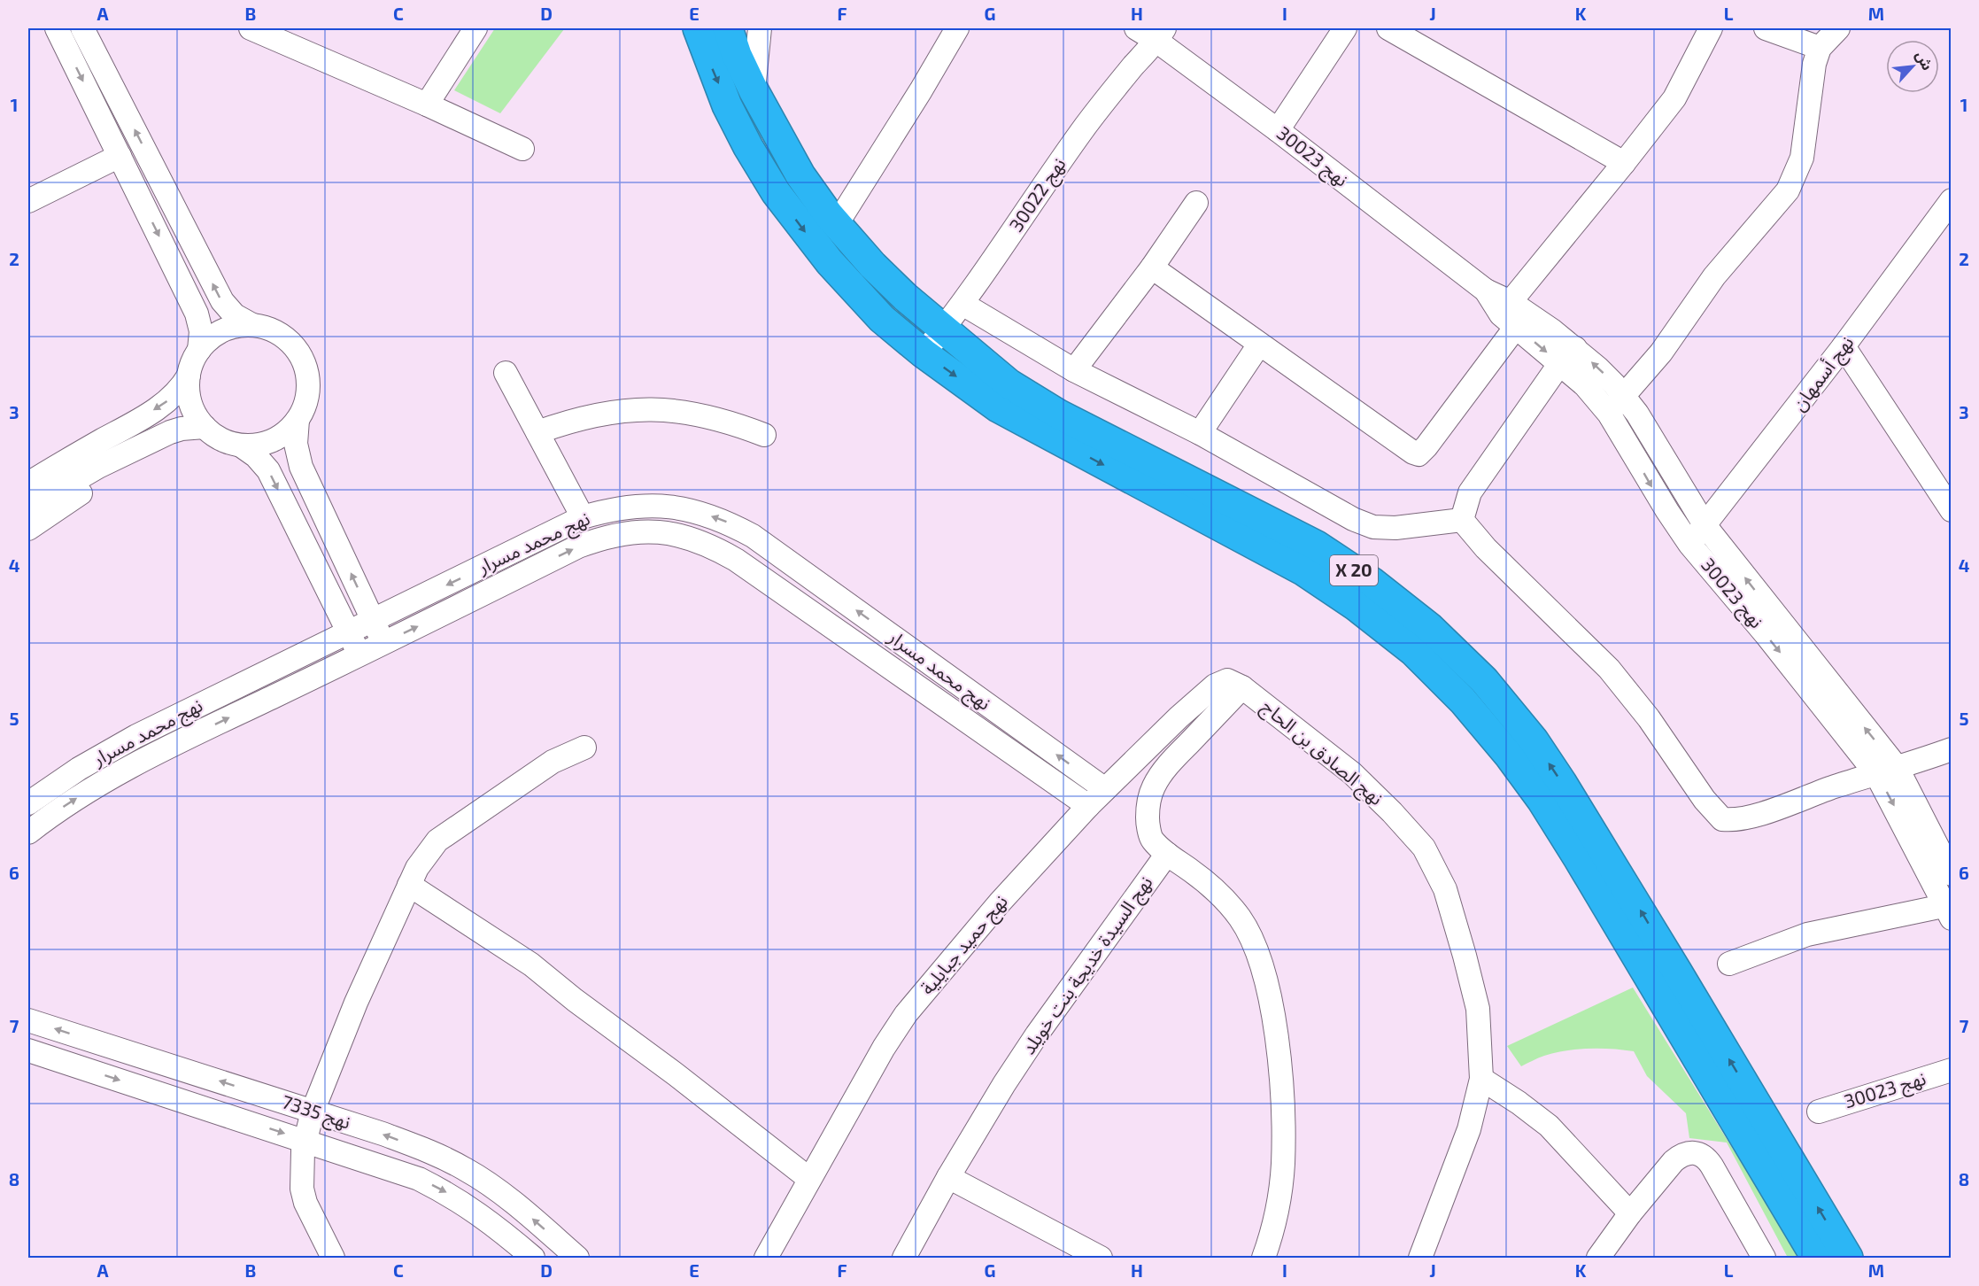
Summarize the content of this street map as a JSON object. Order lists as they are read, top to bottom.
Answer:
{
  "streets": {
    "highway": ["X 20"],
    "street": [
      "نهج 30023",
      "نهج 30022",
      "نهج أسمهان",
      "نهج محمد مسرار",
      "نهج الصادق بن الحاج",
      "نهج حميد جبايلية",
      "نهج السيدة خديجة بنت خويلد",
      "نهج 7335"
    ]
  },
  "crossings": [
    ["نهج 30023", "نهج 30022"],
    ["نهج 30023", "نهج أسمهان"],
    ["نهج 30022", "X 20"],
    ["نهج محمد مسرار", "نهج حميد جبايلية"],
    ["نهج الصادق بن الحاج", "نهج حميد جبايلية"]
  ],
  "north": "top right",
  "grid": {
    "columns": [
      "A",
      "B",
      "C",
      "D",
      "E",
      "F",
      "G",
      "H",
      "I",
      "J",
      "K",
      "L",
      "M"
    ],
    "rows": [
      "1",
      "2",
      "3",
      "4",
      "5",
      "6",
      "7",
      "8"
    ]
  }
}
